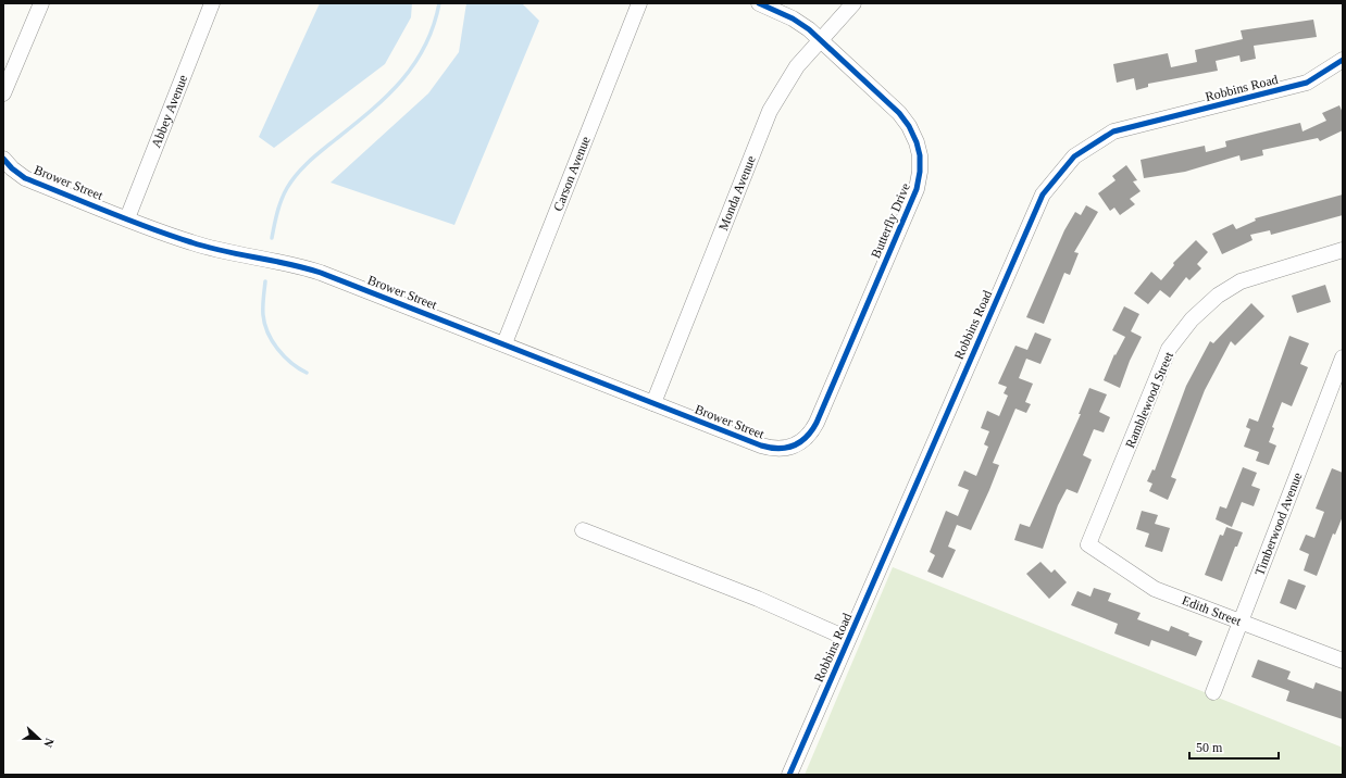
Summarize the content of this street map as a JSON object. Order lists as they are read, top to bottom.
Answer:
{
  "streets": {
    "street": [
      "Robbins Road",
      "Abbey Avenue",
      "Carson Avenue",
      "Brower Street",
      "Monda Avenue",
      "Butterfly Drive",
      "Ramblewood Street",
      "Timberwood Avenue",
      "Edith Street"
    ]
  },
  "crossings": [
    ["Abbey Avenue", "Brower Street"],
    ["Carson Avenue", "Brower Street"],
    ["Brower Street", "Monda Avenue"],
    ["Brower Street", "Butterfly Drive"],
    ["Monda Avenue", "Butterfly Drive"],
    ["Ramblewood Street", "Edith Street"],
    ["Timberwood Avenue", "Edith Street"]
  ],
  "scale_bar": "50 m",
  "north": "right"
}
